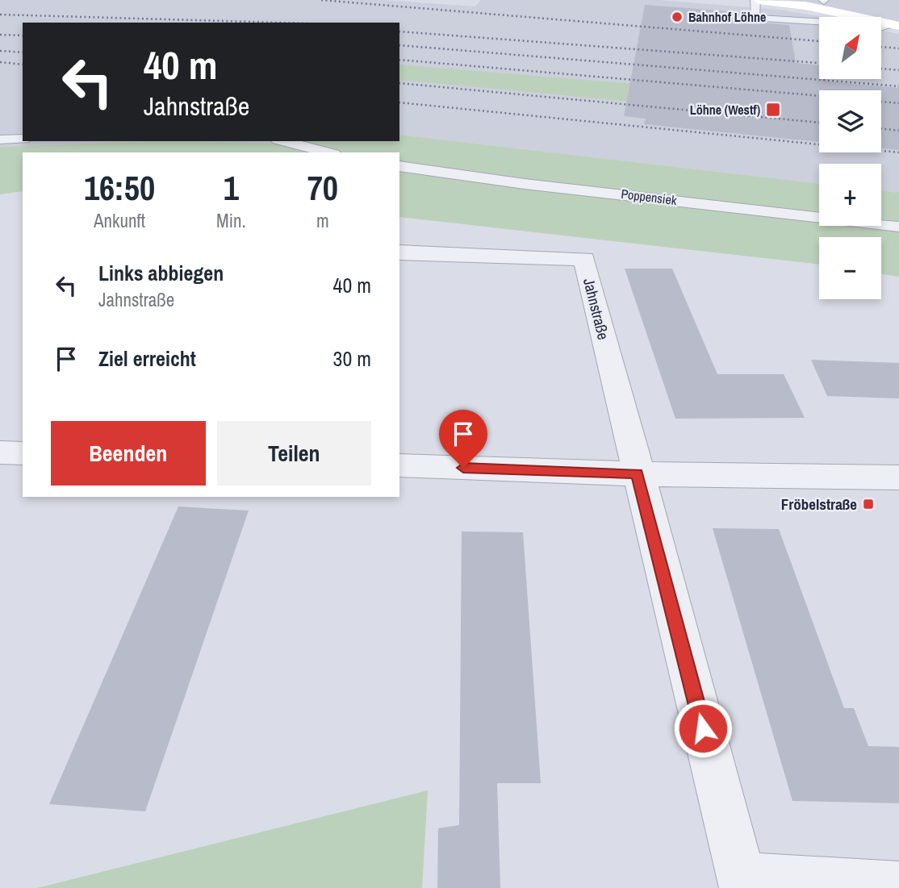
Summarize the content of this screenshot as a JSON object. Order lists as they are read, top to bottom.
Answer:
{
  "streets": {
    "street": ["Jahnstraße"],
    "lane": ["Poppensiek"]
  },
  "places": {
    "other": ["Bahnhof Löhne"],
    "transit": ["Löhne (Westf)", "Fröbelstraße"]
  },
  "north": "top right",
  "page": {
    "map_buttons": ["+", "−"],
    "turn": ["40 m", "Jahnstraße"],
    "eta": [
      "16:50",
      "Ankunft",
      "1",
      "Min.",
      "70",
      "m"
    ],
    "list": [
      {
        "name": "Links abbiegen",
        "note": "Jahnstraße",
        "value": "40 m"
      },
      {
        "name": "Ziel erreicht",
        "value": "30 m"
      }
    ],
    "buttons": ["Beenden", "Teilen"]
  }
}
